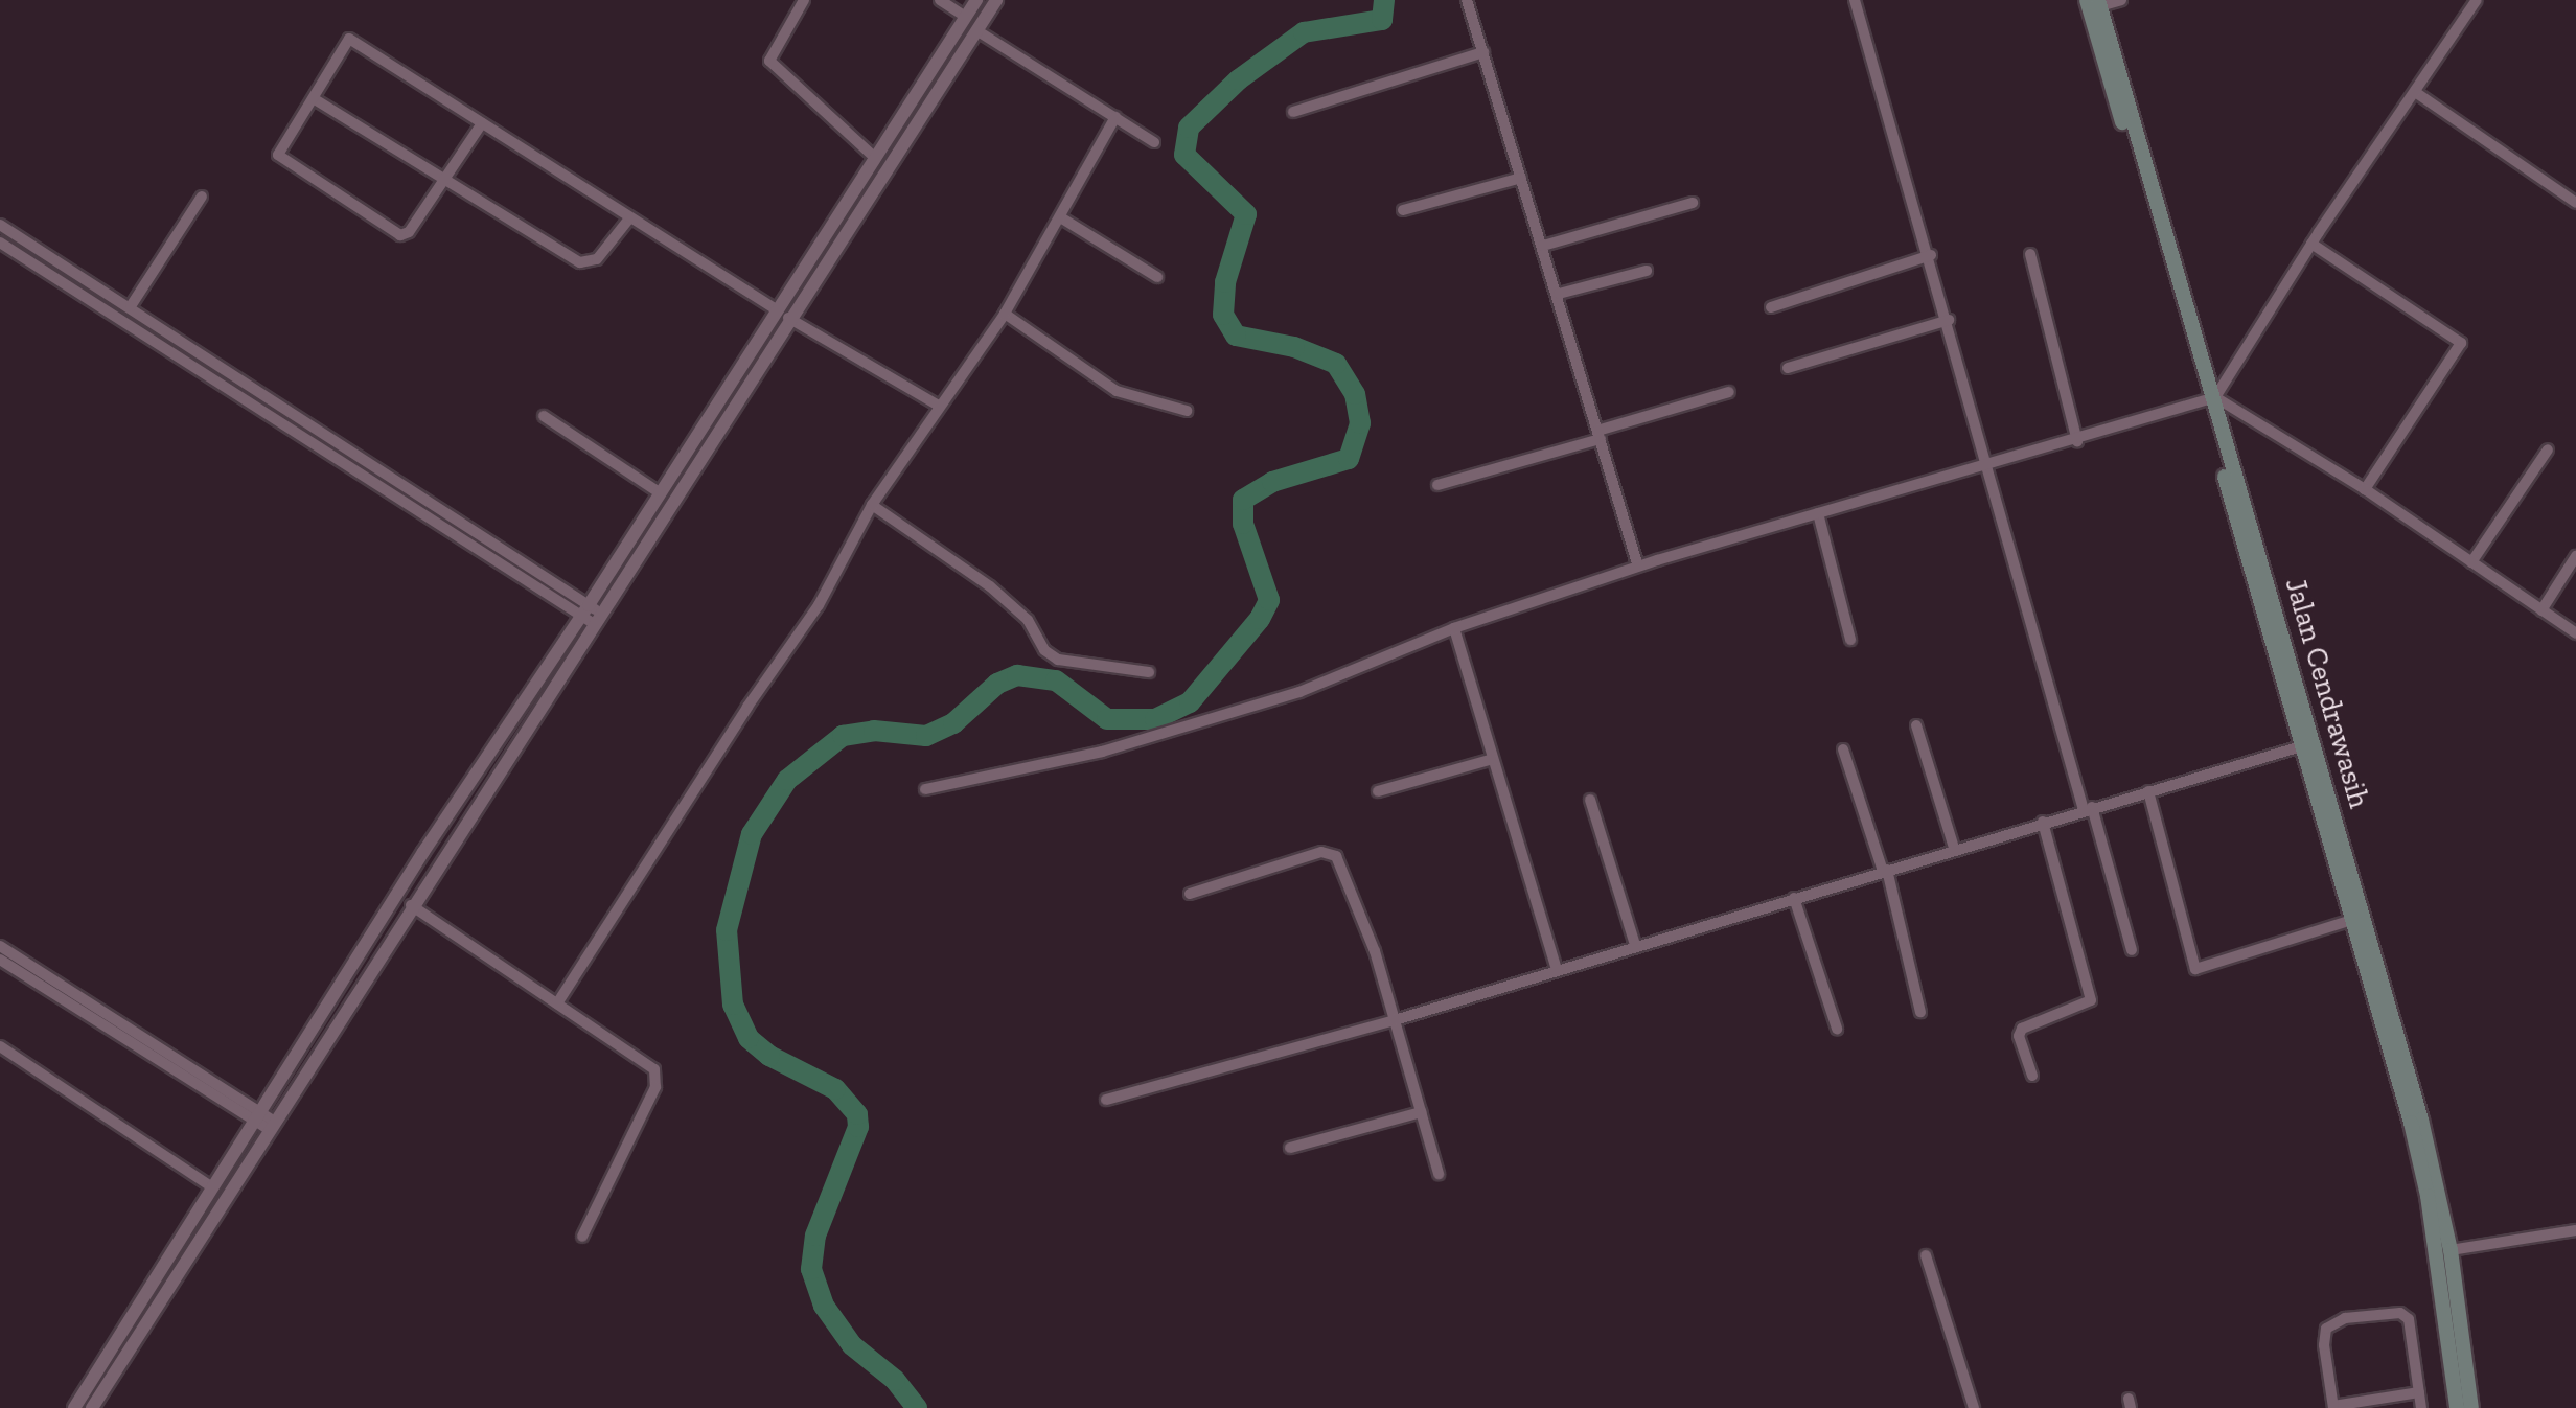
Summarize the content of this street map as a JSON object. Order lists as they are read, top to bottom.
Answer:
{
  "streets": {
    "main road": ["Jalan Cendrawasih"]
  }
}
